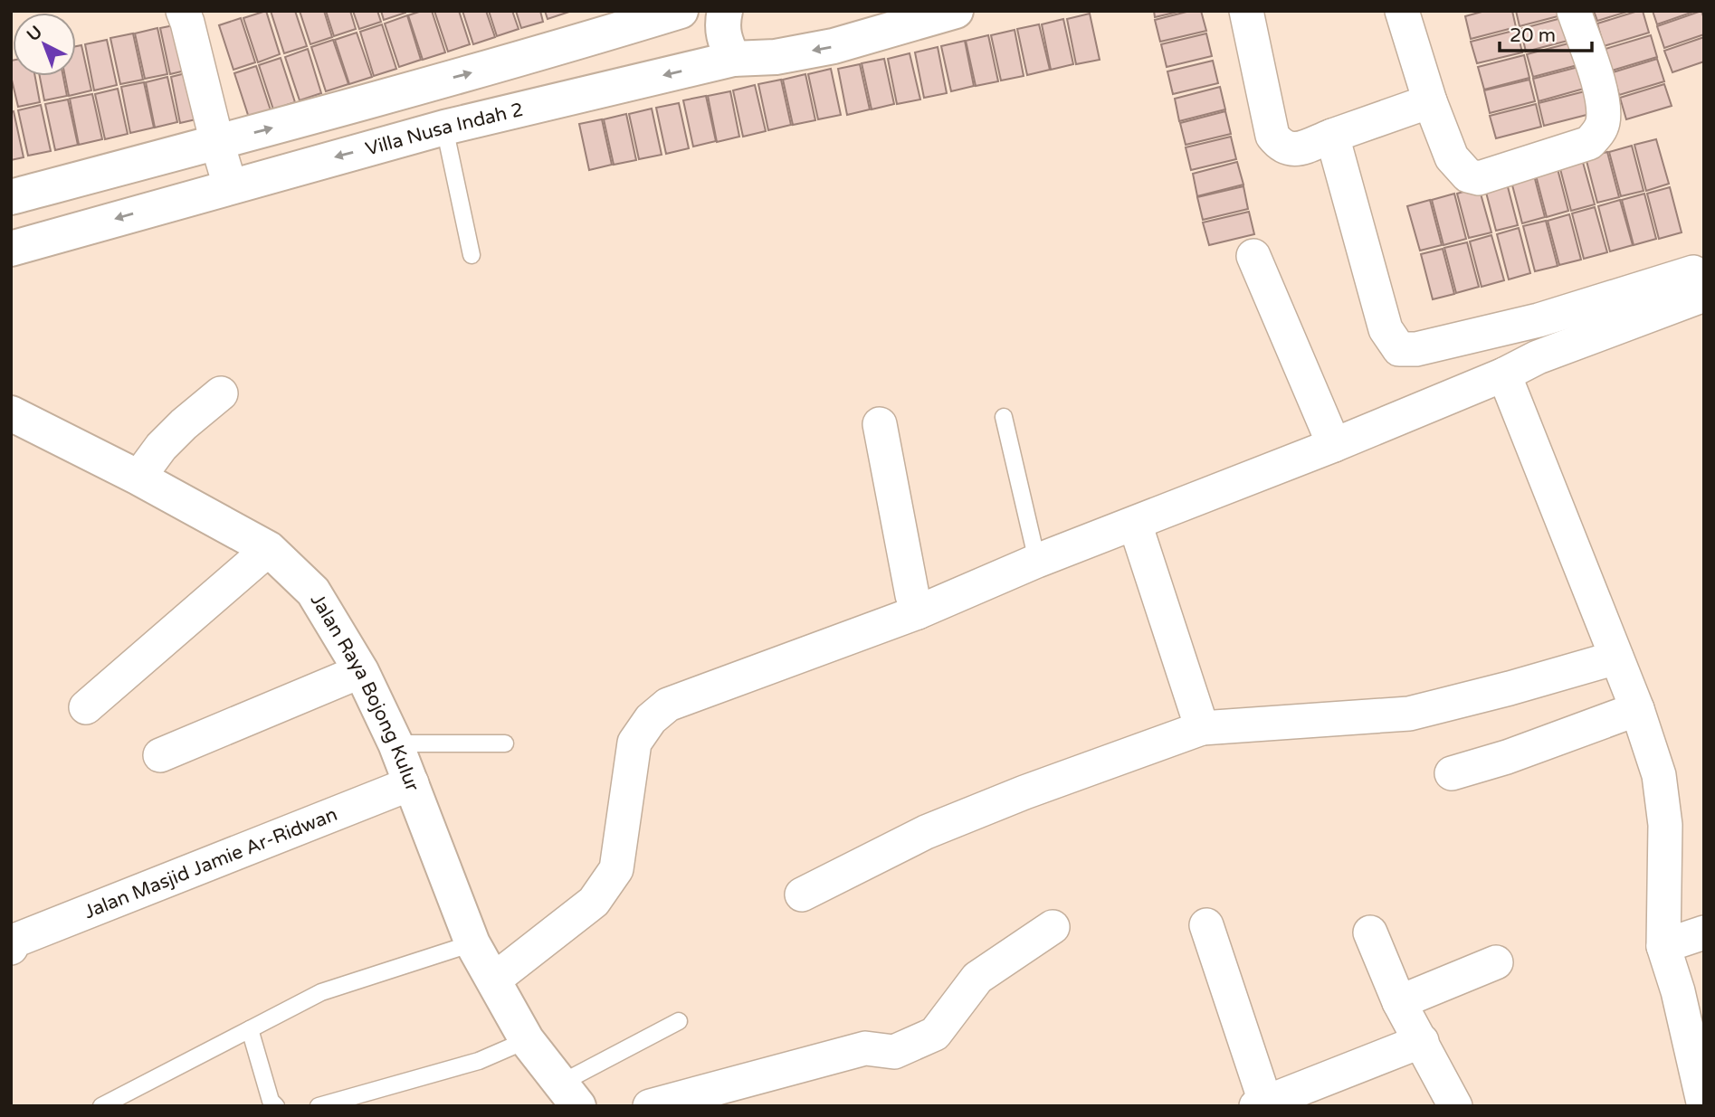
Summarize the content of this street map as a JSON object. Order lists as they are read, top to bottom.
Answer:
{
  "streets": {
    "main road": ["Villa Nusa Indah 2", "Jalan Raya Bojong Kulur"],
    "street": ["Jalan Masjid Jamie Ar-Ridwan"]
  },
  "crossings": [
    ["Jalan Raya Bojong Kulur", "Jalan Masjid Jamie Ar-Ridwan"]
  ],
  "scale_bar": "20 m",
  "north": "top left"
}
